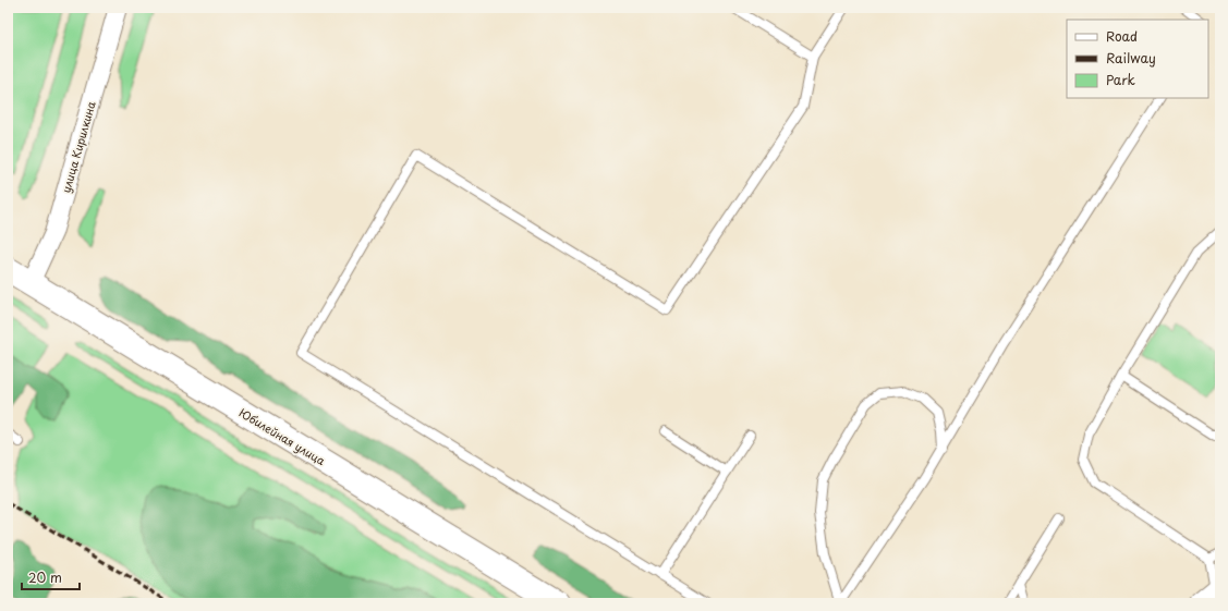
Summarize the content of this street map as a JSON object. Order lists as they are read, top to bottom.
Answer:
{
  "streets": {
    "main road": ["Юбилейная улица"],
    "street": ["улица Кирилкина"]
  },
  "crossings": [
    ["улица Кирилкина", "Юбилейная улица"]
  ],
  "legend": ["Road", "Railway", "Park"],
  "scale_bar": "20 m"
}
